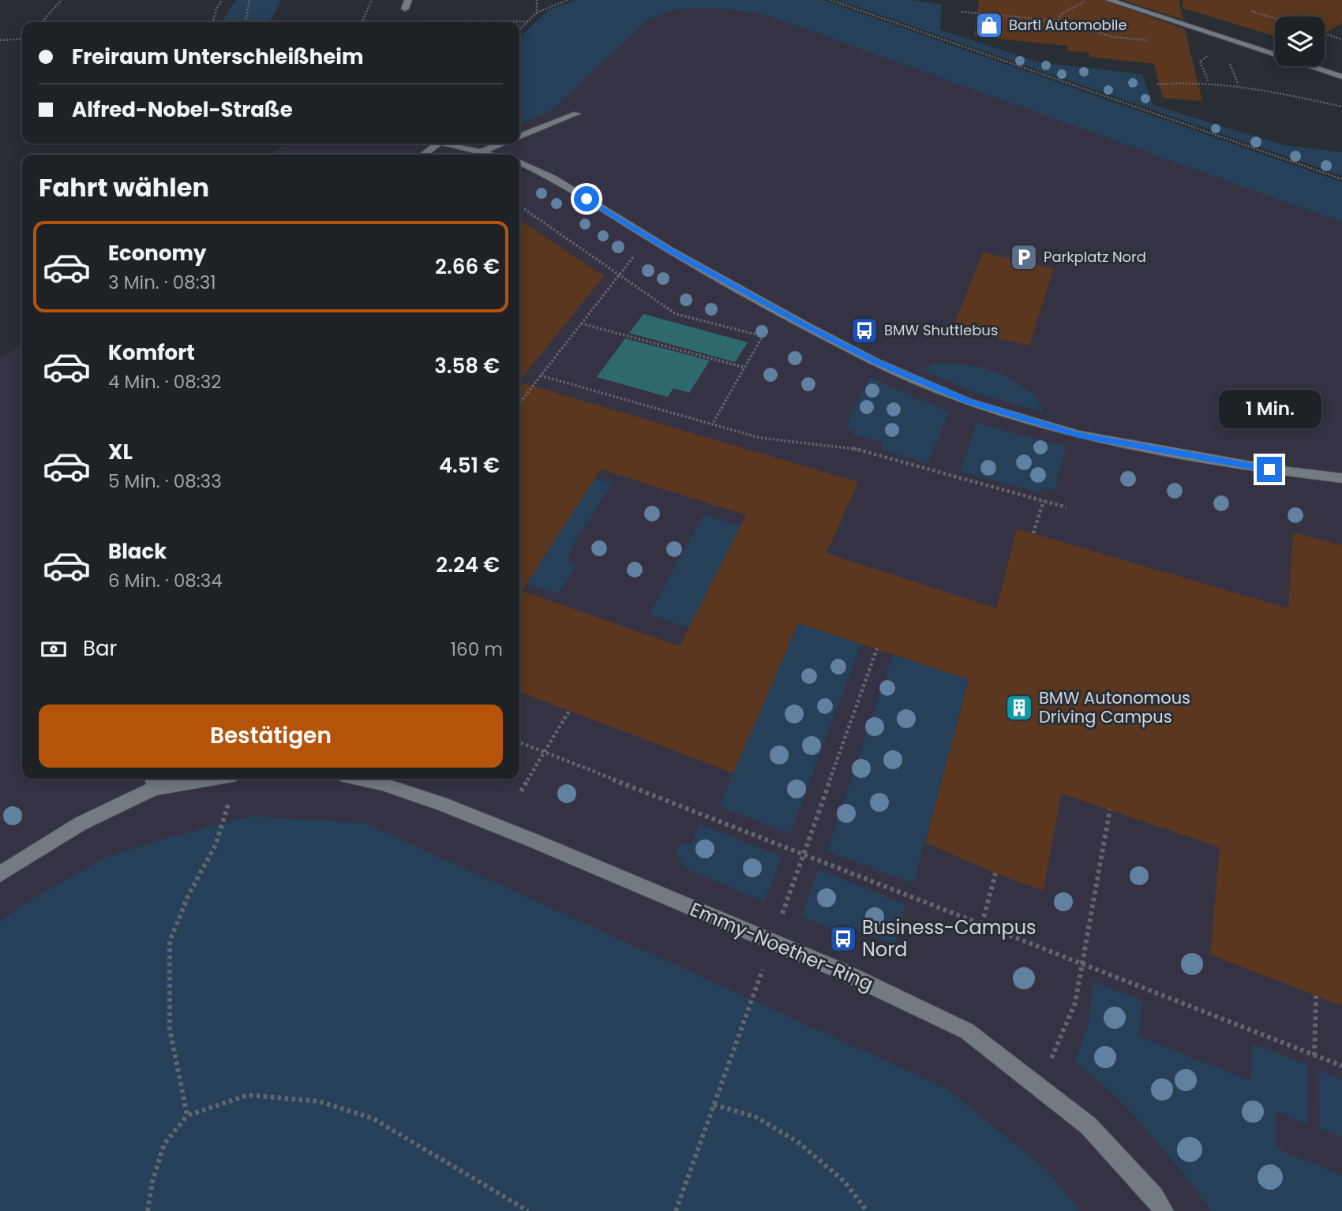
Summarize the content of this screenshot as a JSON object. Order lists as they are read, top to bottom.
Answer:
{
  "streets": {
    "street": ["Emmy-Noether-Ring"]
  },
  "places": {
    "shop": ["Bartl Automobile"],
    "parking": ["Parkplatz Nord"],
    "bus stop": ["BMW Shuttlebus", "Business-Campus Nord"],
    "building": ["BMW Autonomous Driving Campus"]
  },
  "page": {
    "banner": ["Freiraum Unterschleißheim", "Alfred-Nobel-Straße"],
    "heading": "Fahrt wählen",
    "list": [
      {
        "name": "Economy",
        "note": "3 Min. · 08:31",
        "value": "2.66 €"
      },
      {
        "name": "Komfort",
        "note": "4 Min. · 08:32",
        "value": "3.58 €"
      },
      {
        "name": "XL",
        "note": "5 Min. · 08:33",
        "value": "4.51 €"
      },
      {
        "name": "Black",
        "note": "6 Min. · 08:34",
        "value": "2.24 €"
      }
    ],
    "bubble": "1 Min.",
    "pay": ["Bar", "160 m"],
    "buttons": "Bestätigen"
  }
}
